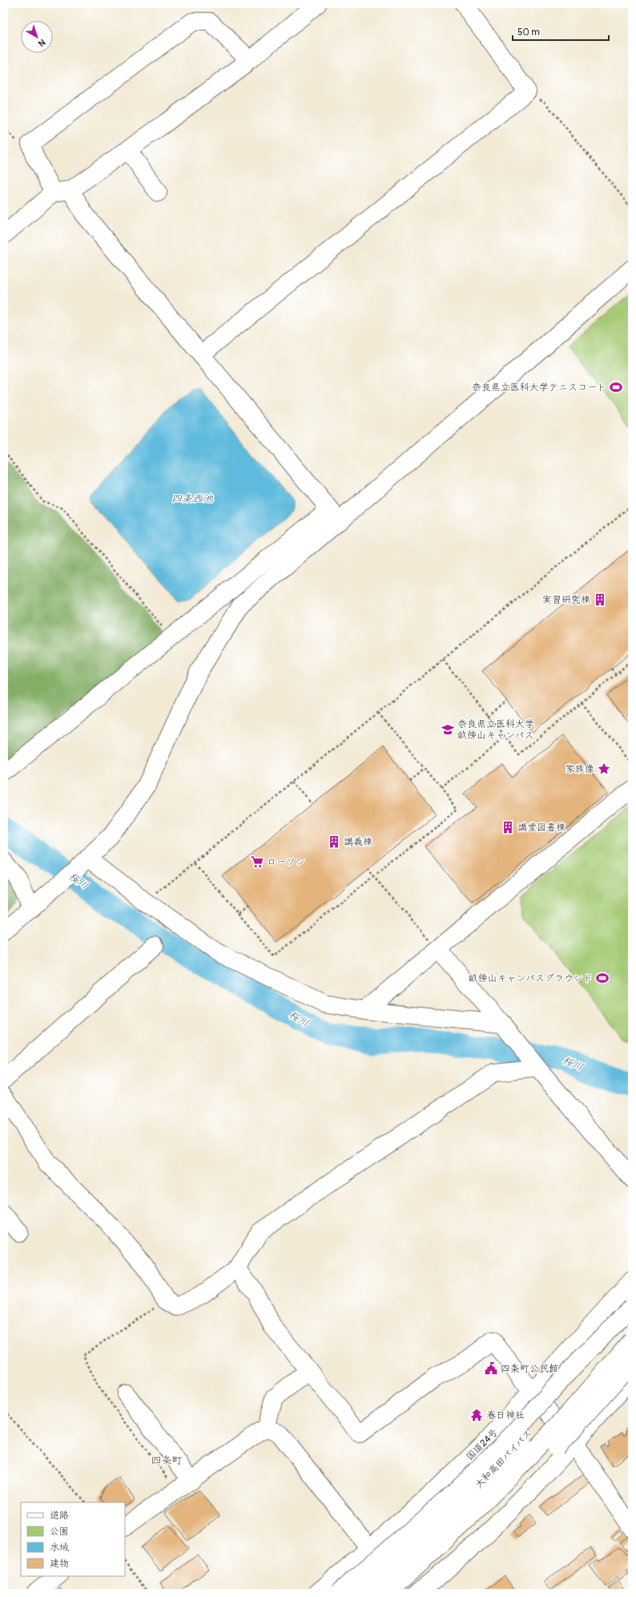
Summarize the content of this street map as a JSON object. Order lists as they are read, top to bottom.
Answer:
{
  "streets": {
    "main road": ["国道24号", "大和高田バイパス"]
  },
  "districts": ["四条町"],
  "water": ["四条西池", "桜川"],
  "places": {
    "sports": ["奈良県立医科大学テニスコート", "畝傍山キャンパスグラウンド"],
    "building": ["実習研究棟", "講堂図書棟", "講義棟"],
    "school or university": ["奈良県立医科大学 畝傍山キャンパス"],
    "place": ["家族像"],
    "supermarket": ["ローソン"],
    "public building": ["四条町公民館"],
    "temple": ["春日神社"]
  },
  "legend": [
    "道路",
    "公園",
    "水域",
    "建物"
  ],
  "scale_bar": "50 m",
  "north": "bottom right"
}
